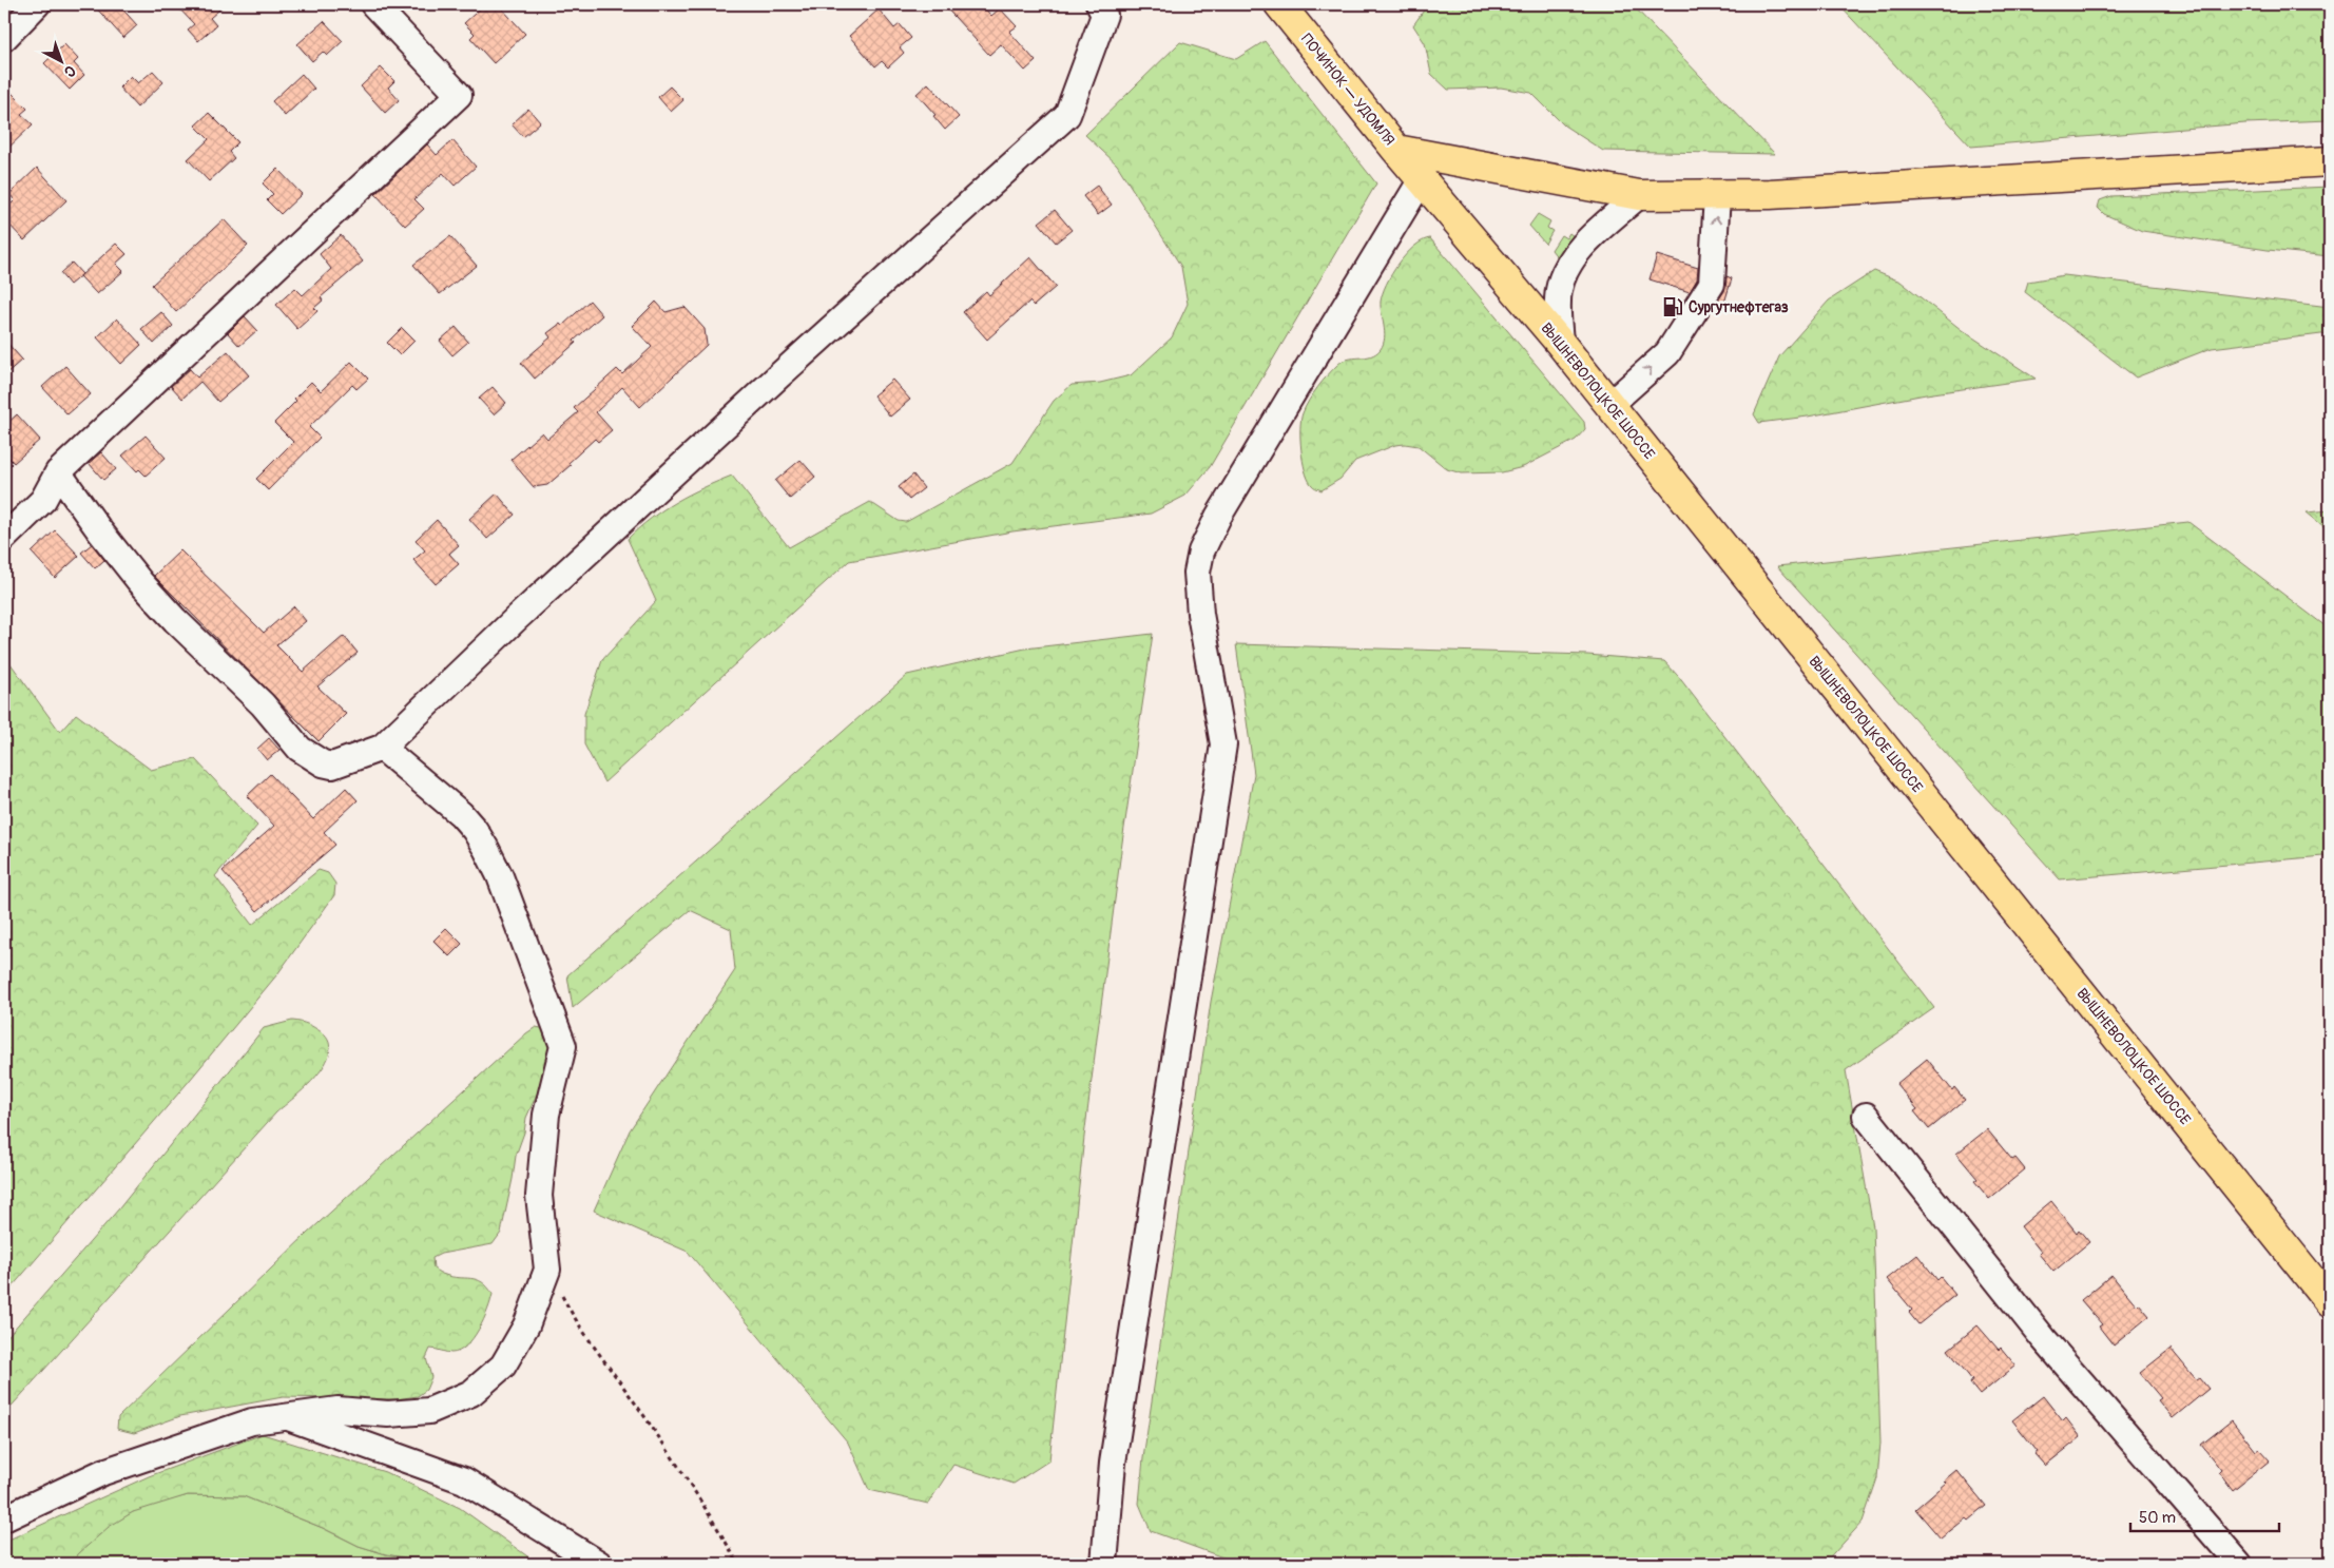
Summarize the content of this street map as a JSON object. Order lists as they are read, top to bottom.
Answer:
{
  "streets": {
    "main road": ["ПОЧИНОК — УДОМЛЯ", "ВЫШНЕВОЛОЦКОЕ ШОССЕ"]
  },
  "crossings": [
    ["ПОЧИНОК — УДОМЛЯ", "ВЫШНЕВОЛОЦКОЕ ШОССЕ"]
  ],
  "places": {
    "fuel station": ["Сургутнефтегаз"]
  },
  "scale_bar": "50 m",
  "north": "bottom right"
}
